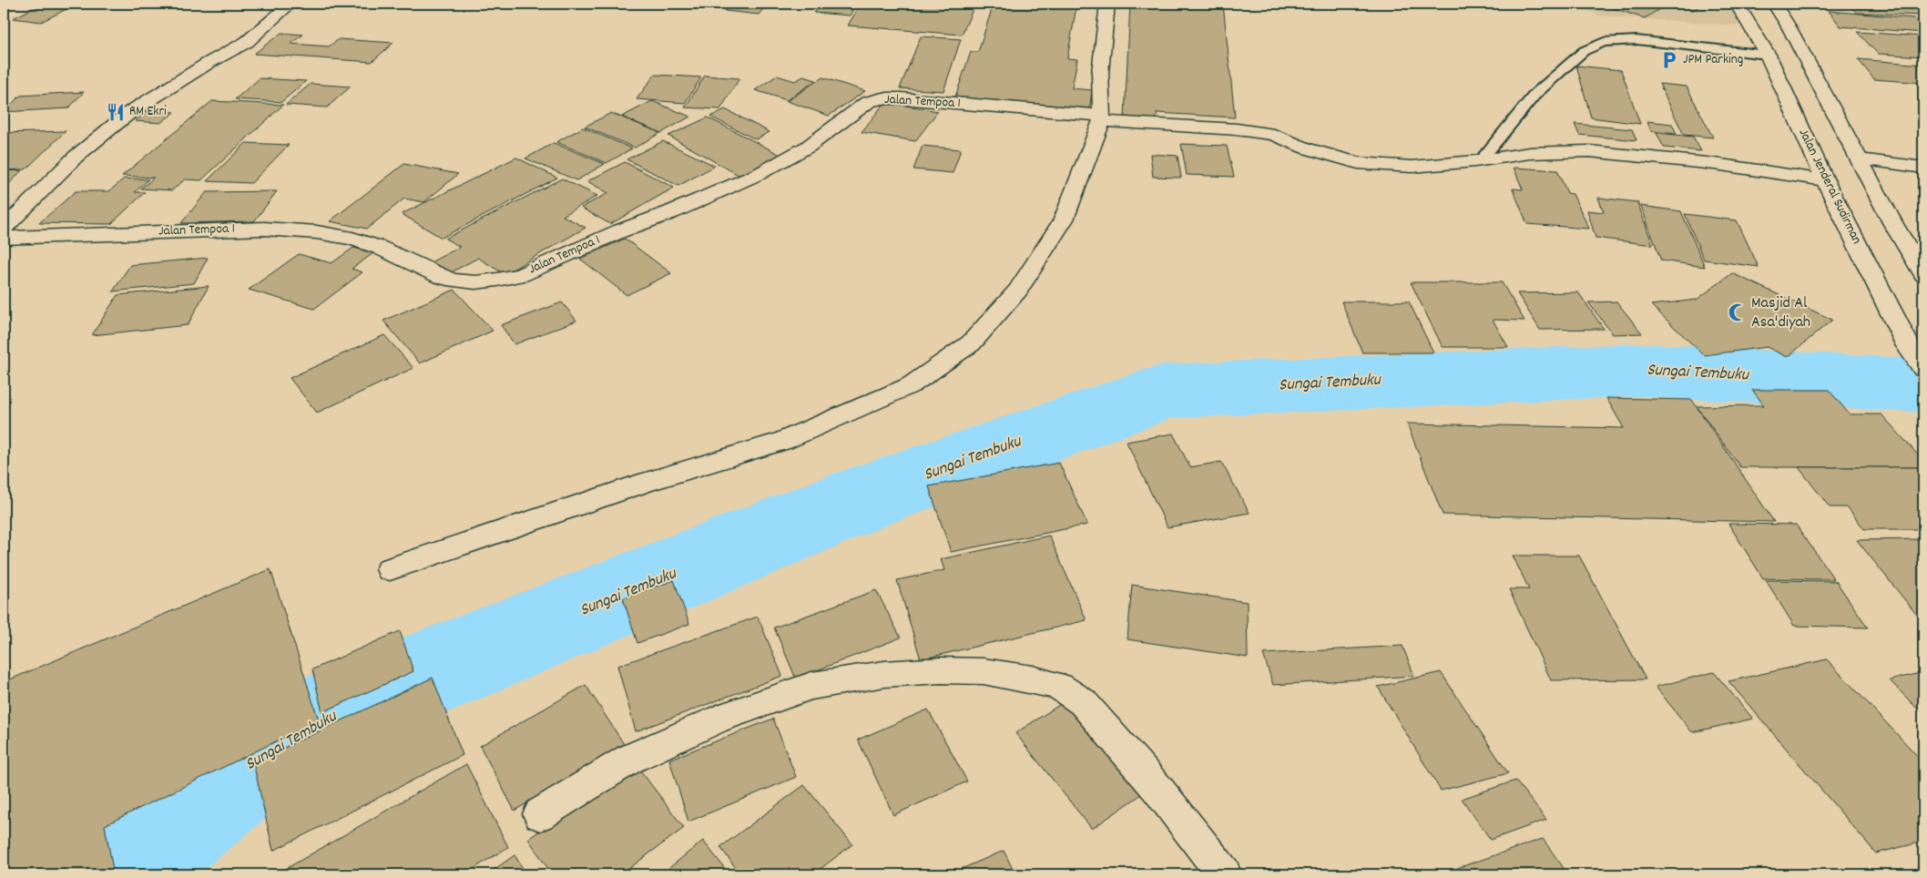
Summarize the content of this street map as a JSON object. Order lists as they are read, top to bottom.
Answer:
{
  "streets": {
    "main road": ["Jalan Tempoa 1", "Jalan Jenderal Sudirman"]
  },
  "crossings": [
    ["Jalan Tempoa 1", "Jalan Jenderal Sudirman"]
  ],
  "water": ["Sungai Tembuku"],
  "places": {
    "parking": ["JPM Parking"],
    "restaurant": ["RM Ekri"],
    "mosque": ["Masjid Al Asa'diyah"]
  }
}
